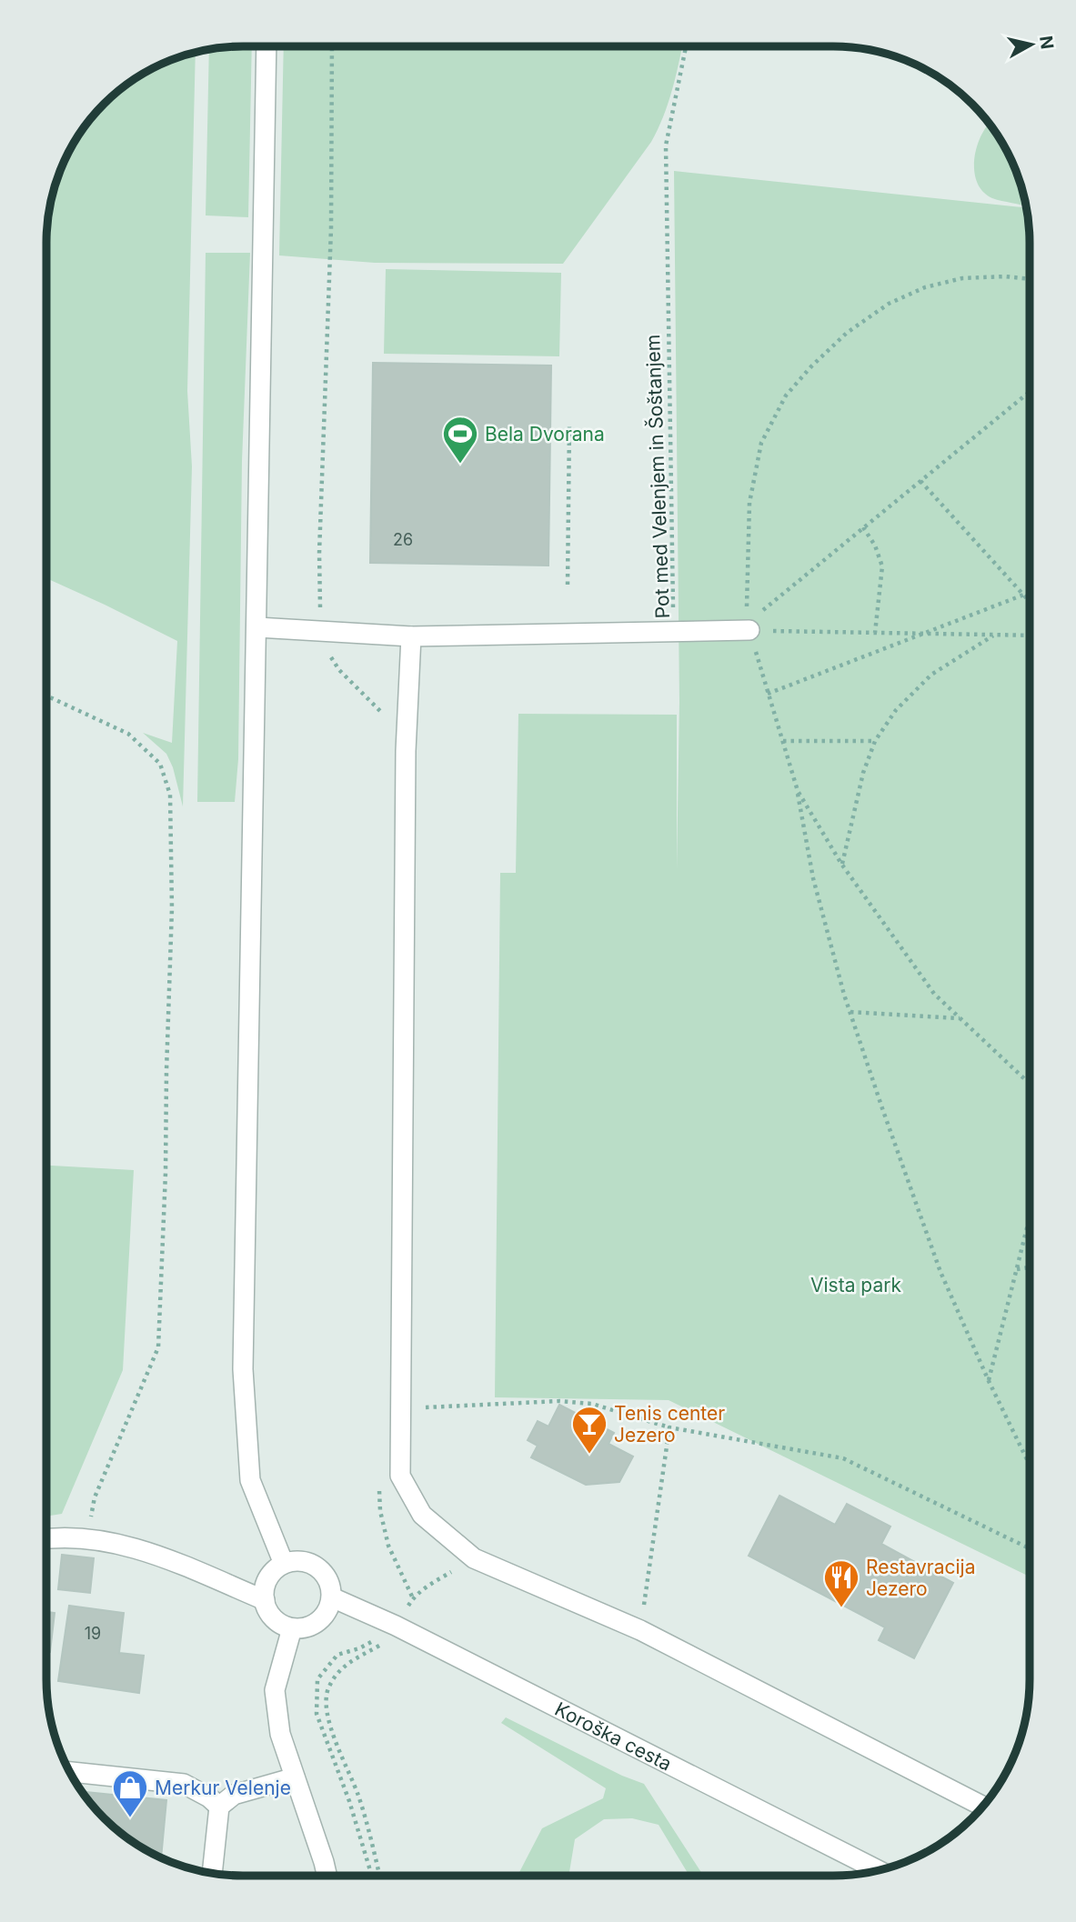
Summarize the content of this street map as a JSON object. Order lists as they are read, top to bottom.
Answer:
{
  "streets": {
    "street": ["Koroška cesta"],
    "path": ["Pot med Velenjem in Šoštanjem"]
  },
  "parks": ["Vista park"],
  "places": {
    "sports": ["Bela Dvorana"],
    "bar": ["Tenis center Jezero"],
    "restaurant": ["Restavracija Jezero"],
    "shop": ["Merkur Velenje"]
  },
  "house_numbers": ["26", "19"],
  "north": "right"
}
